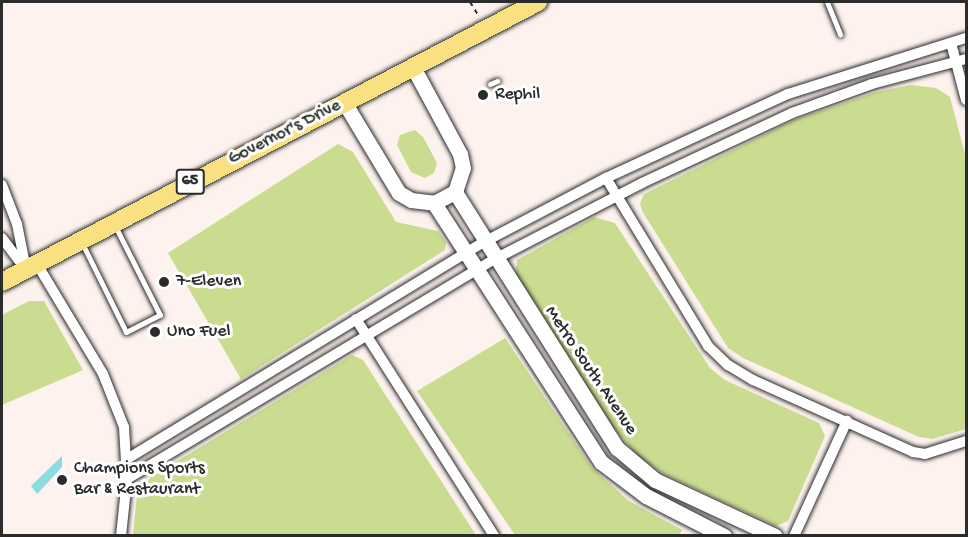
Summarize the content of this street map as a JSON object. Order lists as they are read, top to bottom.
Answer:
{
  "streets": {
    "main road": ["Governor's Drive", "65"],
    "street": ["Metro South Avenue"]
  },
  "places": [
    "Rephil",
    "7-Eleven",
    "Uno Fuel",
    "Champions Sports Bar & Restaurant"
  ]
}
